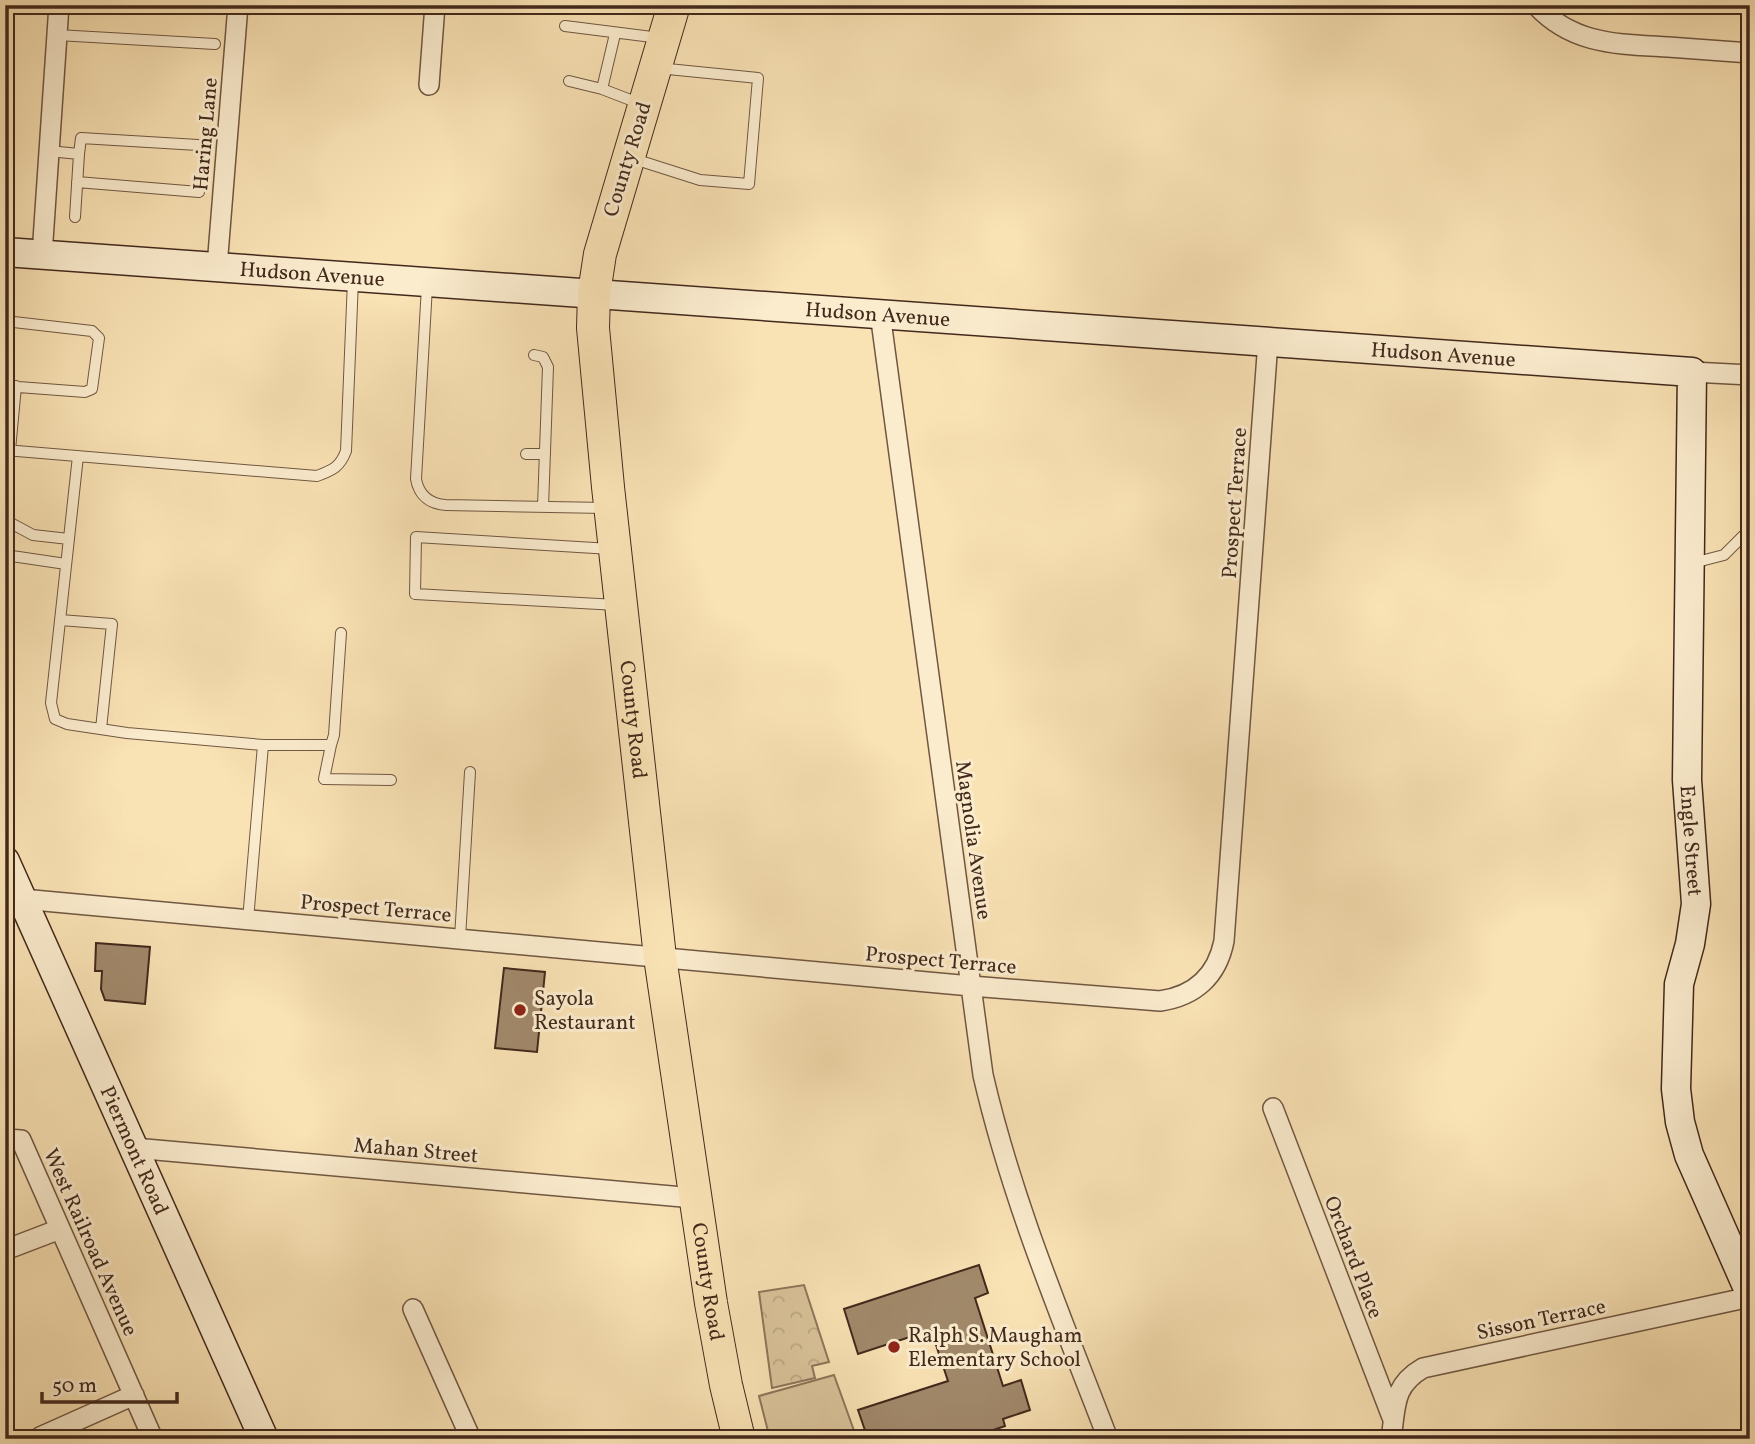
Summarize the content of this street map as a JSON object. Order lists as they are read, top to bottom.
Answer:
{
  "streets": {
    "main road": ["County Road"],
    "street": [
      "Haring Lane",
      "Hudson Avenue",
      "Prospect Terrace",
      "Magnolia Avenue",
      "Engle Street",
      "Piermont Road",
      "Mahan Street",
      "West Railroad Avenue",
      "Orchard Place",
      "Sisson Terrace"
    ]
  },
  "crossings": [
    ["Haring Lane", "Hudson Avenue"],
    ["County Road", "Hudson Avenue"],
    ["County Road", "Prospect Terrace"],
    ["County Road", "Mahan Street"],
    ["Hudson Avenue", "Prospect Terrace"],
    ["Hudson Avenue", "Magnolia Avenue"],
    ["Hudson Avenue", "Engle Street"],
    ["Prospect Terrace", "Magnolia Avenue"],
    ["Prospect Terrace", "Piermont Road"],
    ["Engle Street", "Sisson Terrace"],
    ["Piermont Road", "Mahan Street"],
    ["Orchard Place", "Sisson Terrace"]
  ],
  "places": ["Sayola Restaurant", "Ralph S. Maugham Elementary School"],
  "scale_bar": "50 m"
}
